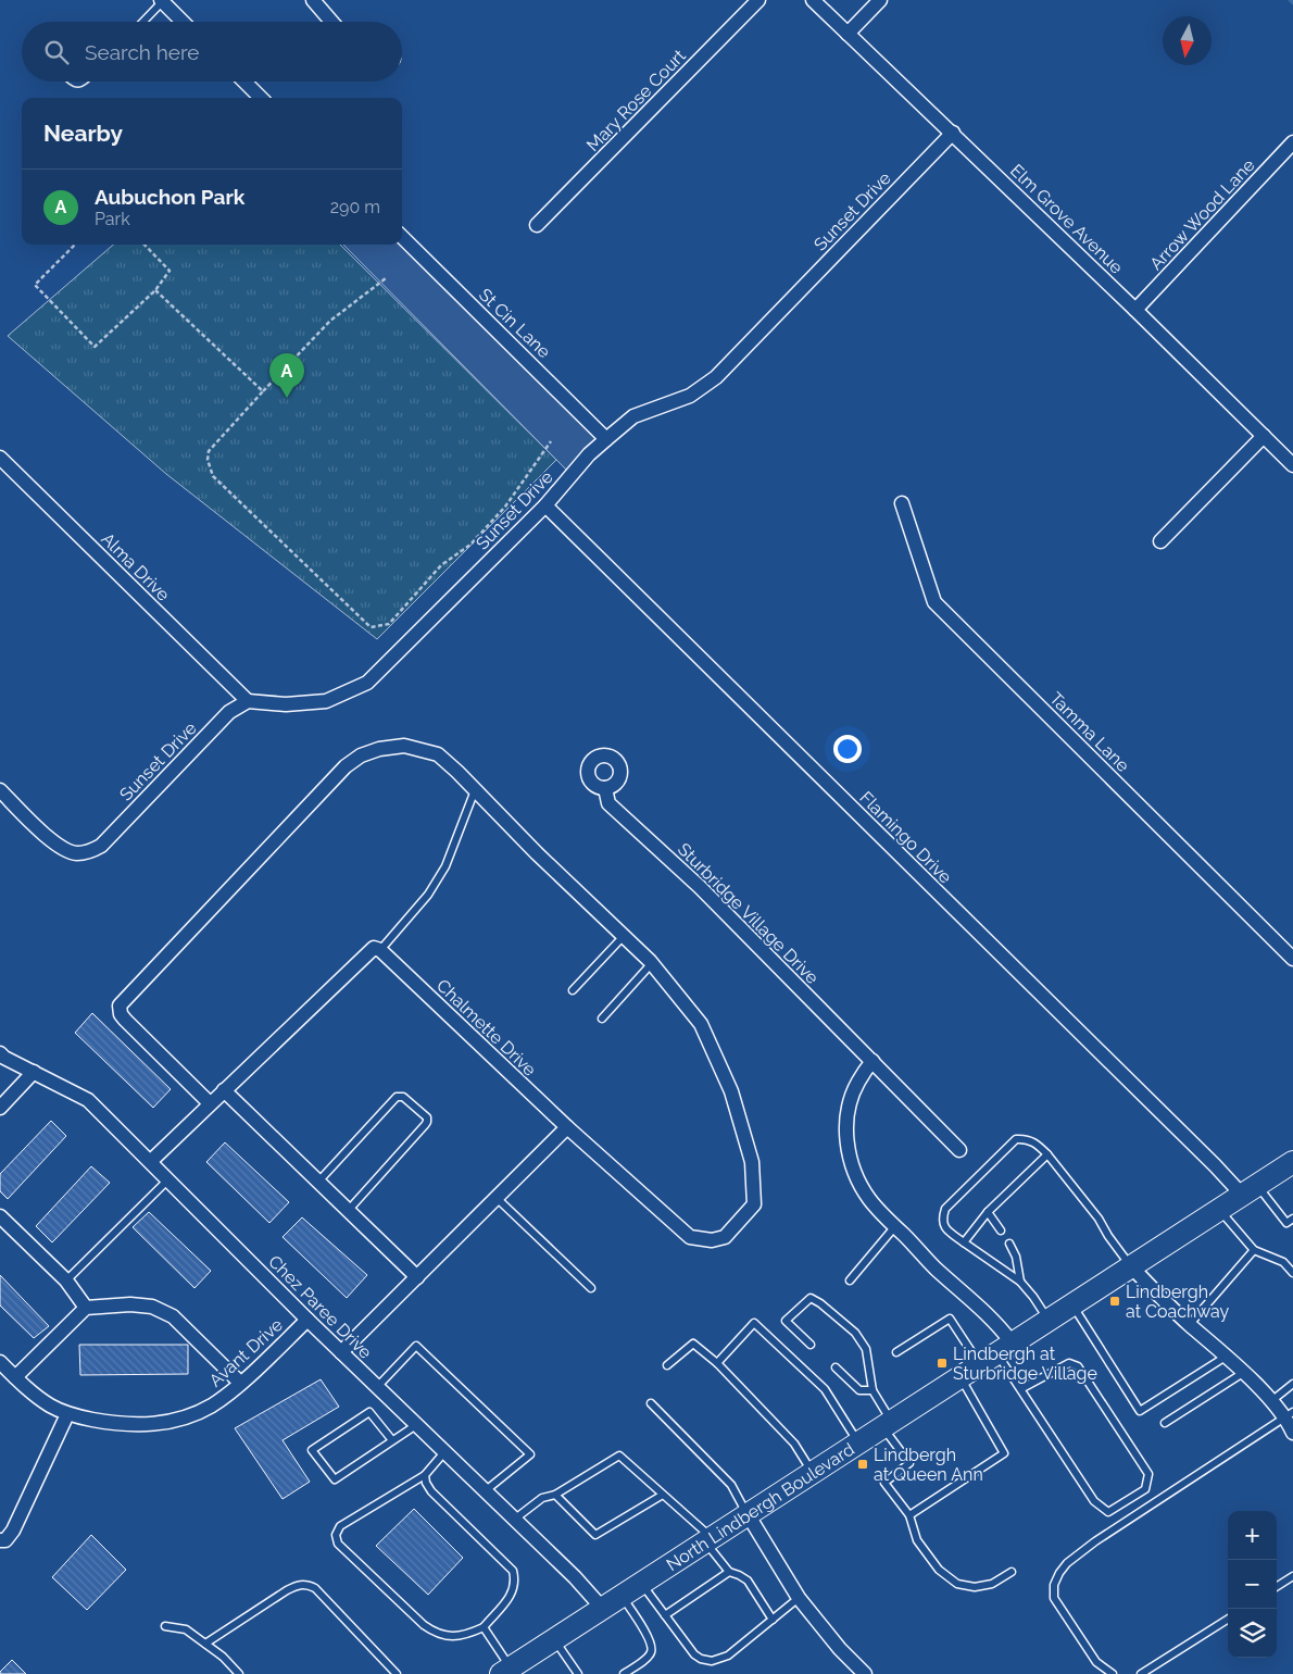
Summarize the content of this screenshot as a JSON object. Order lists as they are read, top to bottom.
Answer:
{
  "streets": {
    "main road": ["North Lindbergh Boulevard"],
    "street": [
      "Mary Rose Court",
      "Sunset Drive",
      "Arrow Wood Lane",
      "Elm Grove Avenue",
      "St Cin Lane",
      "Alma Drive",
      "Tamma Lane",
      "Flamingo Drive",
      "Sturbridge Village Drive",
      "Chalmette Drive",
      "Chez Paree Drive",
      "Avant Drive"
    ]
  },
  "crossings": [
    ["Sunset Drive", "Elm Grove Avenue"],
    ["Sunset Drive", "St Cin Lane"],
    ["Sunset Drive", "Alma Drive"],
    ["Sunset Drive", "Flamingo Drive"],
    ["Arrow Wood Lane", "Elm Grove Avenue"],
    ["Flamingo Drive", "North Lindbergh Boulevard"],
    ["Chez Paree Drive", "Avant Drive"],
    ["Chez Paree Drive", "North Lindbergh Boulevard"]
  ],
  "places": {
    "transit": ["Lindbergh at Coachway", "Lindbergh at Sturbridge Village", "Lindbergh at Queen Ann"]
  },
  "north": "bottom",
  "page": {
    "search": "Search here",
    "heading": "Nearby",
    "list": [
      {
        "mark": "A",
        "name": "Aubuchon Park",
        "note": "Park",
        "value": "290 m"
      }
    ],
    "pins": "A",
    "map_buttons": ["+", "−"]
  }
}
